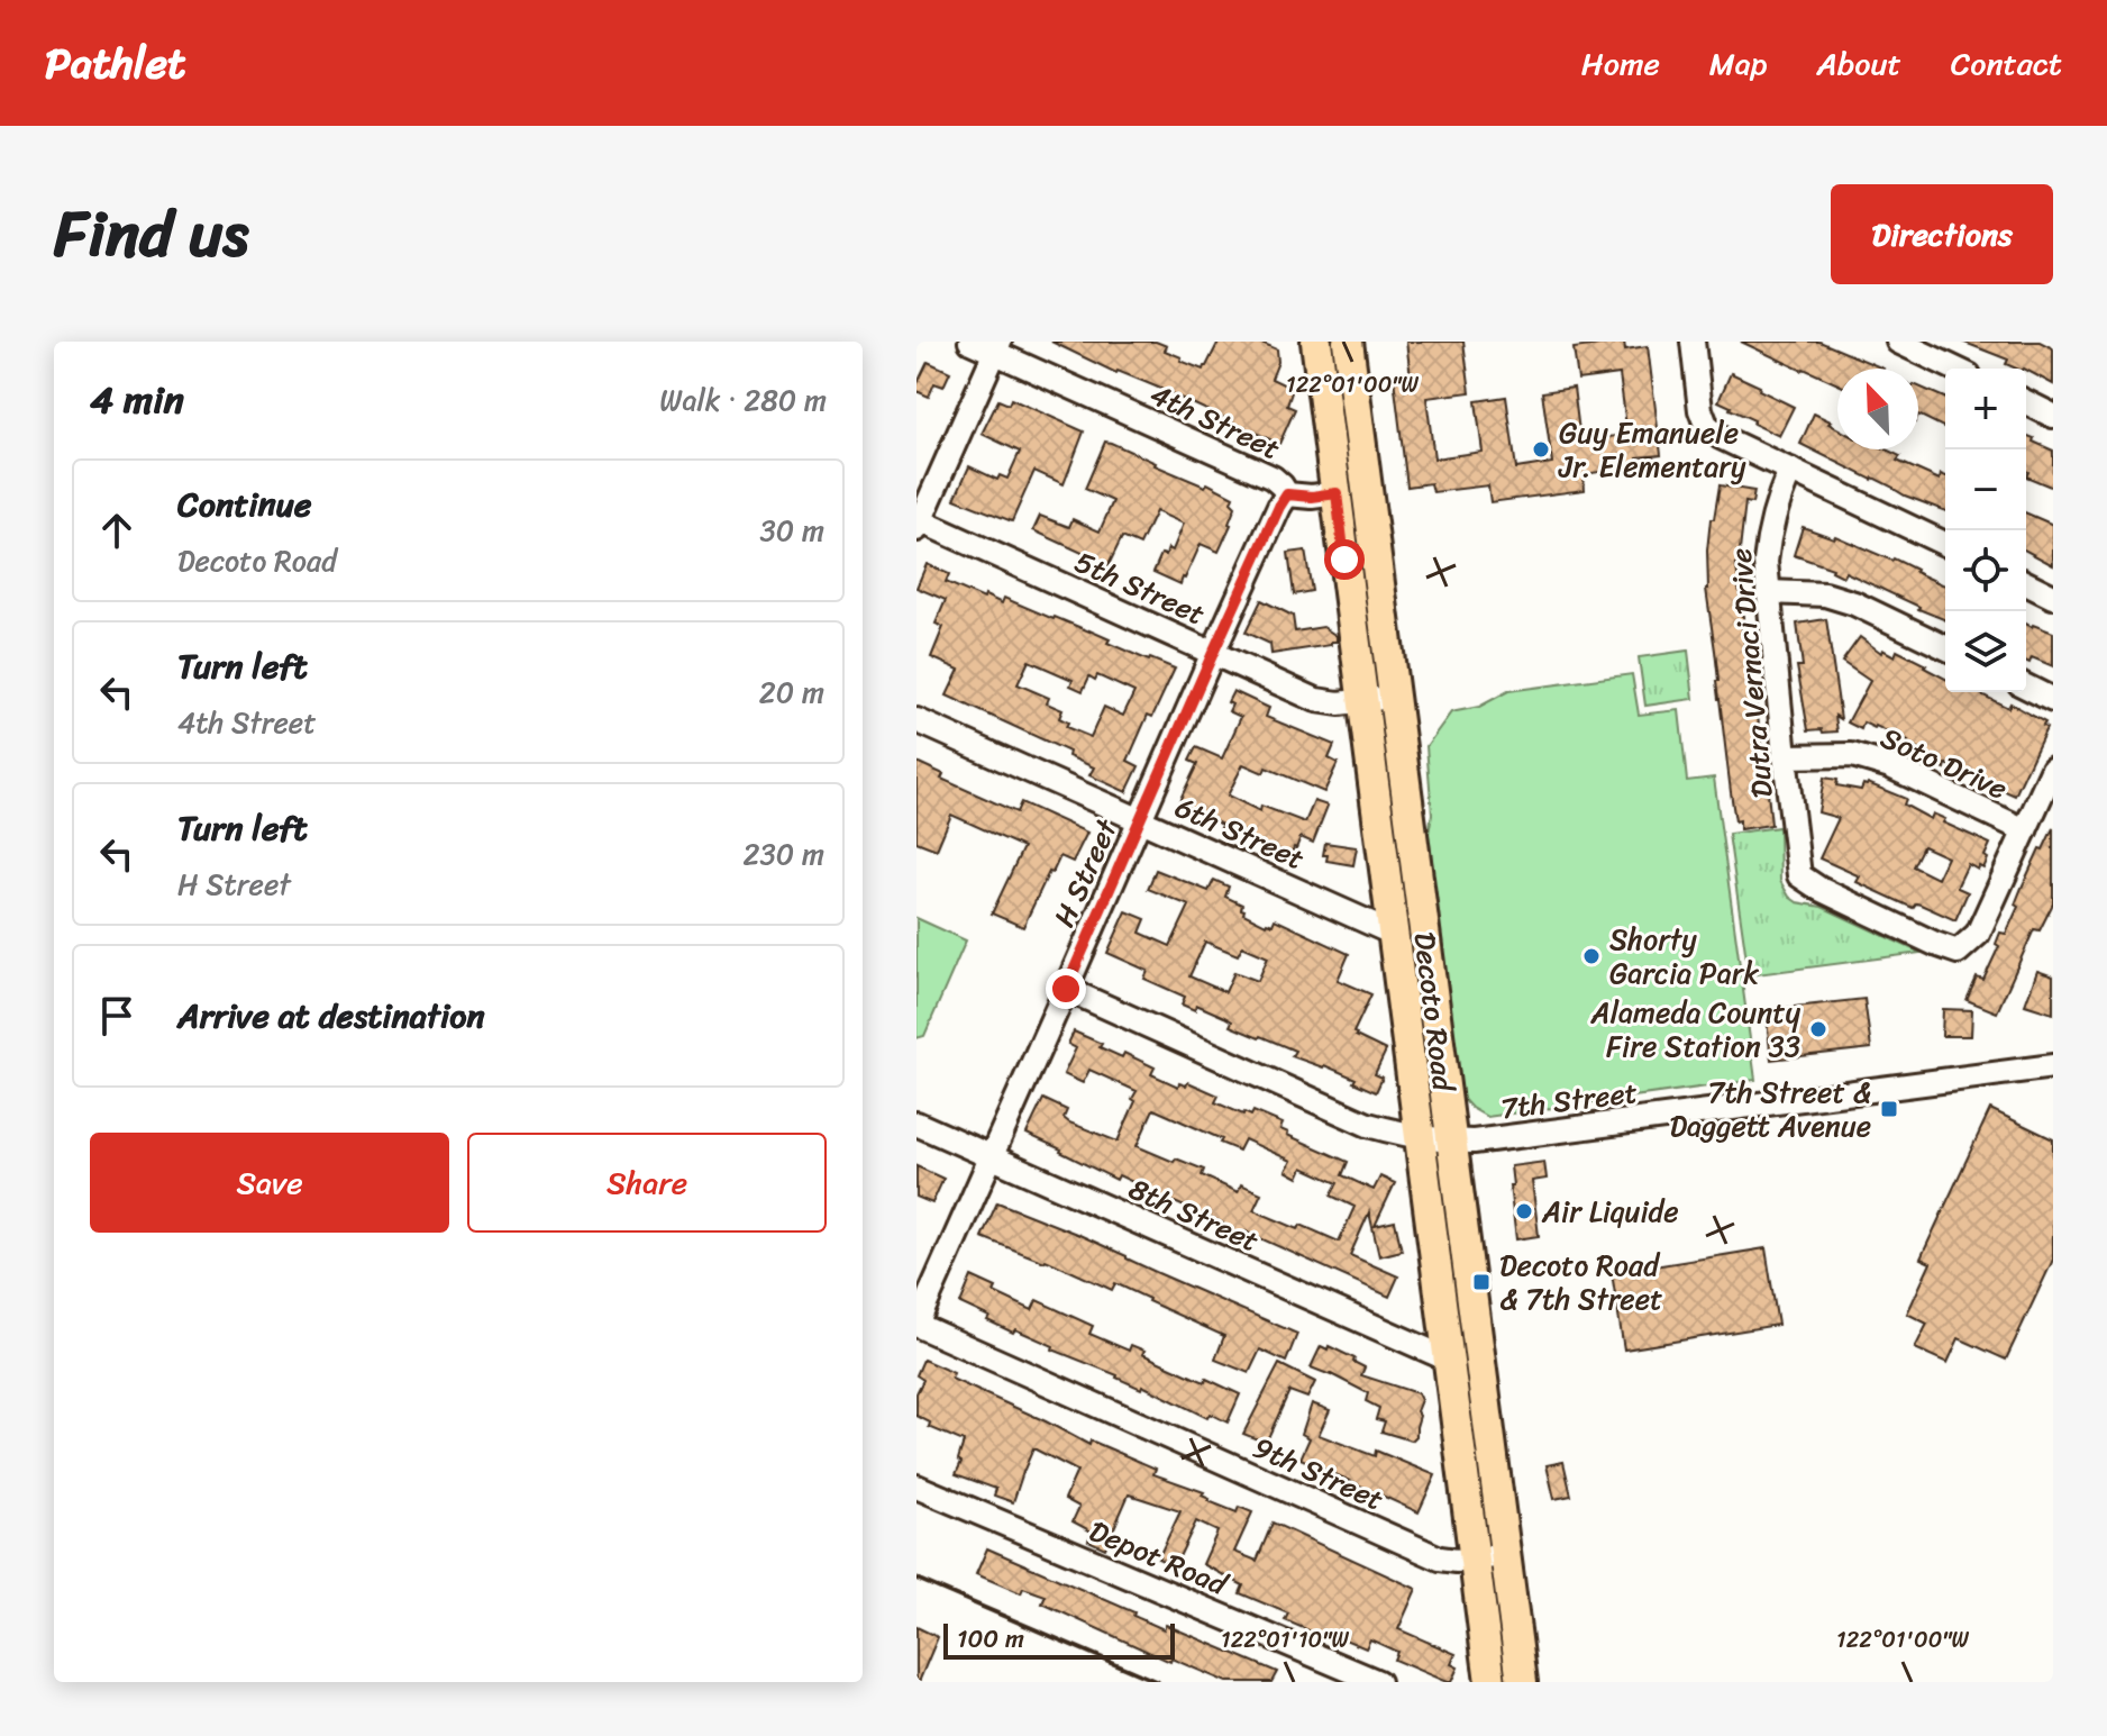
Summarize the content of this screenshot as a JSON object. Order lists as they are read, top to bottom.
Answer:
{
  "streets": {
    "main road": ["Decoto Road"],
    "street": [
      "4th Street",
      "5th Street",
      "Dutra Vernaci Drive",
      "Soto Drive",
      "6th Street",
      "H Street",
      "7th Street",
      "8th Street",
      "9th Street",
      "Depot Road"
    ]
  },
  "crossings": [
    ["4th Street", "H Street"],
    ["4th Street", "Decoto Road"],
    ["5th Street", "H Street"],
    ["5th Street", "Decoto Road"],
    ["Dutra Vernaci Drive", "Soto Drive"],
    ["6th Street", "H Street"],
    ["6th Street", "Decoto Road"],
    ["H Street", "7th Street"],
    ["H Street", "8th Street"],
    ["H Street", "9th Street"],
    ["Decoto Road", "7th Street"],
    ["Decoto Road", "8th Street"],
    ["Decoto Road", "9th Street"]
  ],
  "places": {
    "other": [
      "Guy Emanuele Jr. Elementary",
      "Shorty Garcia Park",
      "Alameda County Fire Station 33",
      "Air Liquide"
    ],
    "transit": ["7th Street & Daggett Avenue", "Decoto Road & 7th Street"]
  },
  "scale_bar": "100 m",
  "north": "top left",
  "page": {
    "header": "Pathlet",
    "nav": [
      "Home",
      "Map",
      "About",
      "Contact"
    ],
    "title": "Find us",
    "buttons": [
      "Directions",
      ["Save", "Share"]
    ],
    "heading": ["4 min", "Walk · 280 m"],
    "map_buttons": ["+", "−"],
    "list": [
      ["Continue", "Decoto Road", "30 m"],
      ["Turn left", "4th Street", "20 m"],
      ["Turn left", "H Street", "230 m"],
      "Arrive at destination"
    ],
    "scale": "100 m"
  },
  "coordinates": ["122°01'00\"W", "122°01'10\"W"]
}
